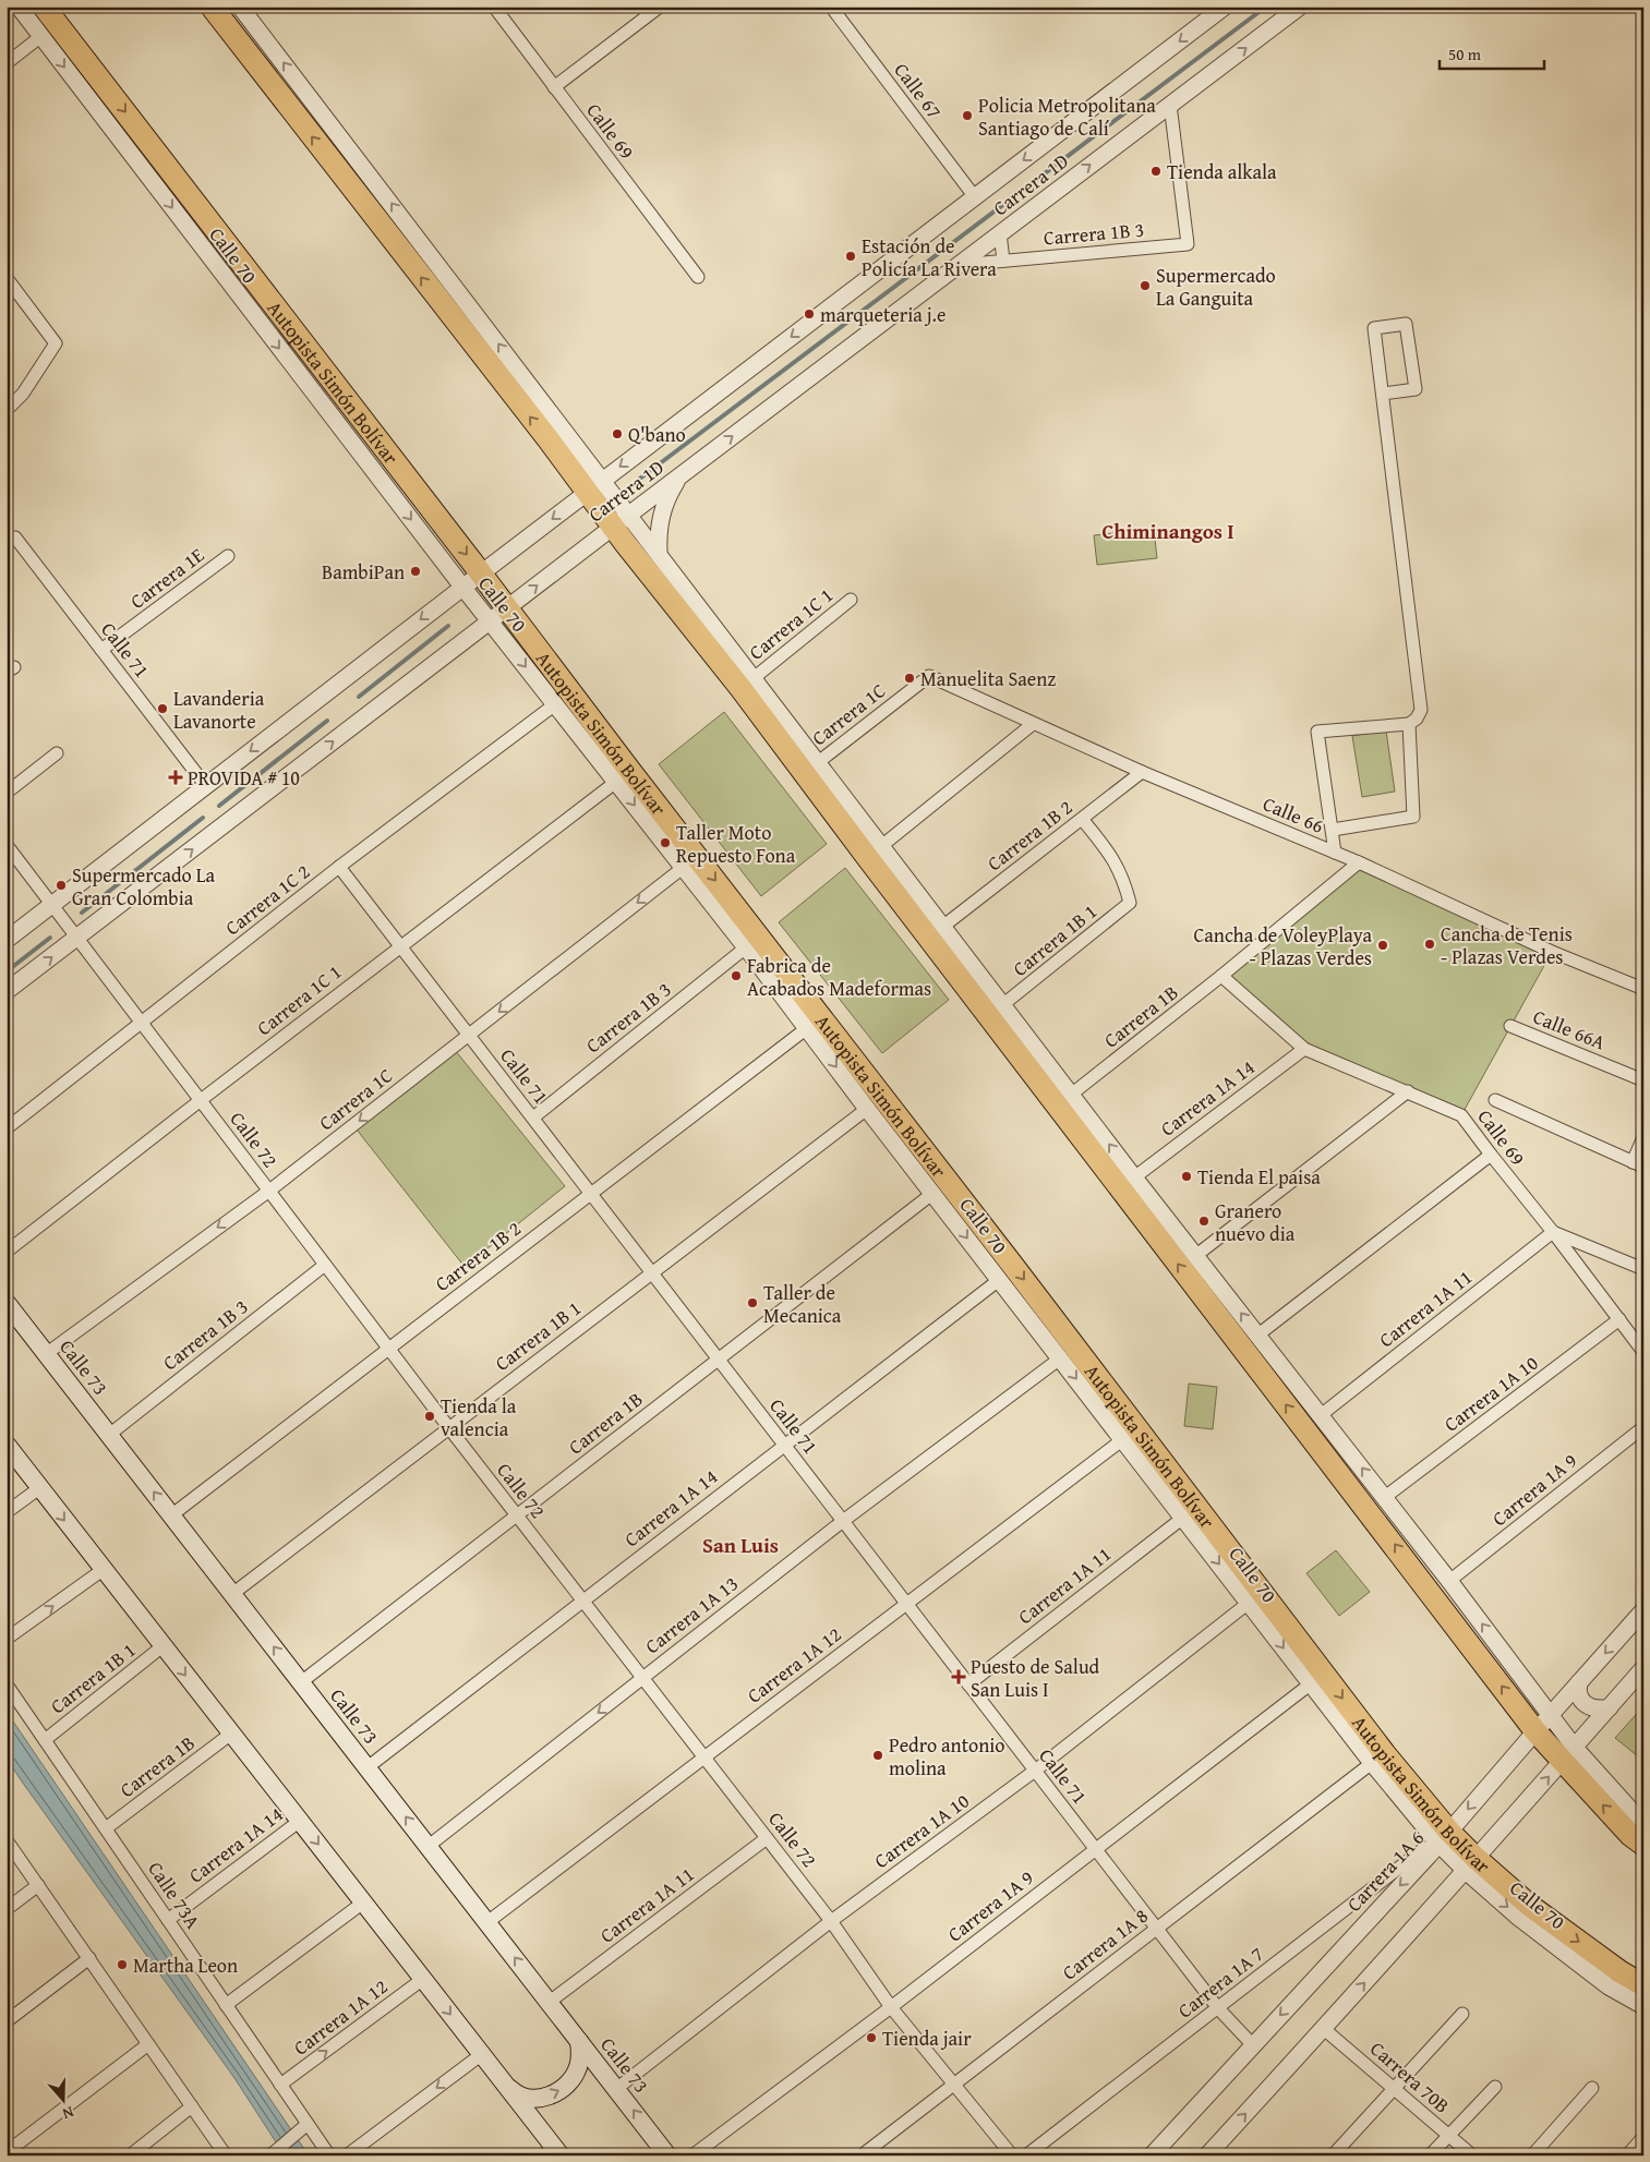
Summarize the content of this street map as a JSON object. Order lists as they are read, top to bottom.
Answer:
{
  "streets": {
    "highway": ["Autopista Simón Bolívar"],
    "main road": ["Calle 73"],
    "street": [
      "Calle 67",
      "Calle 69",
      "Carrera 1D",
      "Carrera 1B 3",
      "Calle 70",
      "Carrera 1E",
      "Carrera 1C 1",
      "Calle 71",
      "Carrera 1C",
      "Calle 66",
      "Carrera 1B 2",
      "Carrera 1C 2",
      "Carrera 1B 1",
      "Carrera 1B",
      "Calle 66A",
      "Carrera 1A 14",
      "Calle 72",
      "Carrera 1A 11",
      "Carrera 1A 10",
      "Carrera 1A 9",
      "Carrera 1A 13",
      "Carrera 1A 12",
      "Carrera 1A 6",
      "Calle 73A",
      "Carrera 1A 8",
      "Carrera 1A 7",
      "Carrera 70B"
    ]
  },
  "crossings": [
    ["Calle 67", "Carrera 1D"],
    ["Calle 69", "Carrera 1B"],
    ["Calle 69", "Carrera 1A 14"],
    ["Calle 69", "Carrera 1A 11"],
    ["Calle 69", "Carrera 1A 10"],
    ["Carrera 1D", "Carrera 1B 3"],
    ["Carrera 1D", "Calle 70"],
    ["Carrera 1D", "Autopista Simón Bolívar"],
    ["Carrera 1D", "Calle 71"],
    ["Carrera 1D", "Calle 72"],
    ["Carrera 1B 3", "Calle 70"],
    ["Carrera 1B 3", "Calle 71"],
    ["Carrera 1B 3", "Calle 72"],
    ["Carrera 1B 3", "Calle 73"],
    ["Calle 70", "Autopista Simón Bolívar"],
    ["Calle 70", "Carrera 1C 1"],
    ["Calle 70", "Carrera 1C"],
    ["Calle 70", "Carrera 1B 2"],
    ["Calle 70", "Carrera 1C 2"],
    ["Calle 70", "Carrera 1B 1"],
    ["Calle 70", "Carrera 1B"],
    ["Calle 70", "Carrera 1A 14"],
    ["Calle 70", "Carrera 1A 11"],
    ["Calle 70", "Carrera 1A 10"],
    ["Calle 70", "Carrera 1A 9"],
    ["Calle 70", "Carrera 1A 13"],
    ["Calle 70", "Carrera 1A 12"],
    ["Calle 70", "Carrera 1A 6"],
    ["Calle 70", "Carrera 1A 8"],
    ["Calle 70", "Carrera 1A 7"],
    ["Autopista Simón Bolívar", "Carrera 1C"],
    ["Autopista Simón Bolívar", "Carrera 1A 11"],
    ["Autopista Simón Bolívar", "Carrera 1A 6"],
    ["Autopista Simón Bolívar", "Carrera 1A 7"],
    ["Carrera 1E", "Calle 71"],
    ["Carrera 1C 1", "Calle 71"],
    ["Carrera 1C 1", "Calle 72"],
    ["Calle 71", "Carrera 1C"],
    ["Calle 71", "Carrera 1B 2"],
    ["Calle 71", "Carrera 1C 2"],
    ["Calle 71", "Carrera 1B 1"],
    ["Calle 71", "Carrera 1B"],
    ["Calle 71", "Carrera 1A 14"],
    ["Calle 71", "Carrera 1A 11"],
    ["Calle 71", "Carrera 1A 10"],
    ["Calle 71", "Carrera 1A 9"],
    ["Calle 71", "Carrera 1A 13"],
    ["Calle 71", "Carrera 1A 12"],
    ["Calle 71", "Carrera 1A 6"],
    ["Calle 71", "Carrera 1A 8"],
    ["Calle 71", "Carrera 1A 7"],
    ["Carrera 1C", "Calle 66"],
    ["Carrera 1C", "Calle 72"],
    ["Carrera 1C", "Calle 73"],
    ["Calle 66", "Carrera 1B 2"],
    ["Calle 66", "Carrera 1B"],
    ["Carrera 1B 2", "Carrera 1B 1"],
    ["Carrera 1B 2", "Calle 72"],
    ["Carrera 1B 2", "Calle 73"],
    ["Carrera 1C 2", "Calle 72"],
    ["Carrera 1B 1", "Calle 72"],
    ["Carrera 1B 1", "Calle 73"],
    ["Carrera 1B 1", "Calle 73A"],
    ["Carrera 1B", "Calle 72"],
    ["Carrera 1B", "Calle 73"],
    ["Carrera 1B", "Calle 73A"],
    ["Carrera 1A 14", "Calle 72"],
    ["Carrera 1A 14", "Calle 73"],
    ["Carrera 1A 14", "Calle 73A"],
    ["Calle 72", "Carrera 1A 11"],
    ["Calle 72", "Carrera 1A 10"],
    ["Calle 72", "Carrera 1A 9"],
    ["Calle 72", "Carrera 1A 13"],
    ["Calle 72", "Carrera 1A 12"],
    ["Calle 72", "Carrera 1A 8"],
    ["Carrera 1A 11", "Calle 73"],
    ["Calle 73", "Carrera 1A 10"],
    ["Calle 73", "Carrera 1A 13"],
    ["Calle 73", "Carrera 1A 12"],
    ["Carrera 1A 12", "Calle 73A"],
    ["Carrera 1A 6", "Carrera 1A 7"]
  ],
  "one_way": ["Calle 70", "Carrera 1C"],
  "districts": ["Chiminangos I", "San Luis"],
  "places": {
    "other": [
      "Policia Metropolitana Santiago de Calí",
      "Tienda alkala",
      "Estación de Policía La Rivera",
      "Supermercado La Ganguita",
      "marqueteria j.e",
      "Q'bano",
      "BambiPan",
      "Manuelita Saenz",
      "Lavanderia Lavanorte",
      "Taller Moto Repuesto Fona",
      "Supermercado La Gran Colombia",
      "Cancha de Tenis - Plazas Verdes",
      "Cancha de VoleyPlaya - Plazas Verdes",
      "Fabrica de Acabados Madeformas",
      "Tienda El paisa",
      "Granero nuevo dia",
      "Taller de Mecanica",
      "Tienda la valencia",
      "Pedro antonio molina",
      "Martha Leon",
      "Tienda jair"
    ],
    "health": ["PROVIDA # 10", "Puesto de Salud San Luis I"]
  },
  "scale_bar": "50 m",
  "north": "bottom"
}
